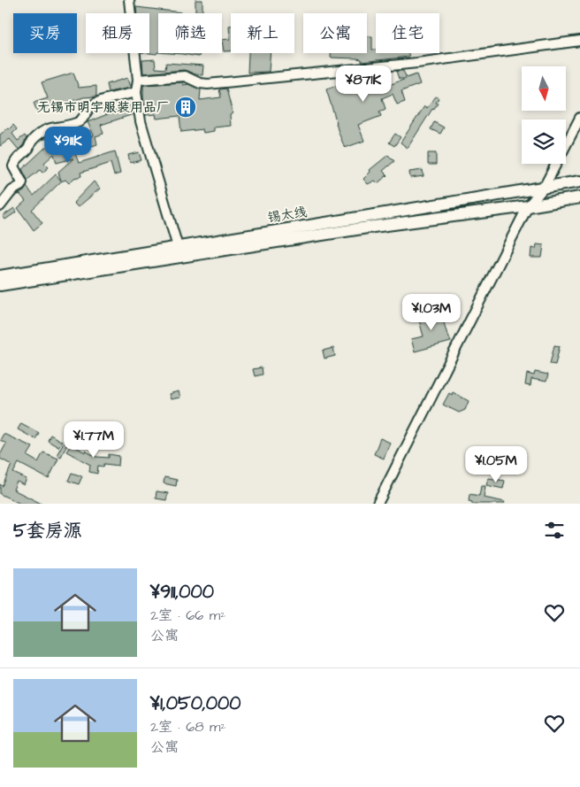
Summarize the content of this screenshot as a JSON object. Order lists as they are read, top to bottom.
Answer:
{
  "streets": {
    "main road": ["锡太线"]
  },
  "places": {
    "building": ["无锡市明宇服装用品厂"]
  },
  "north": "bottom",
  "page": {
    "chip": [
      "买房",
      "租房",
      "筛选",
      "新上",
      "公寓",
      "住宅"
    ],
    "price": [
      "¥871K",
      "¥911K",
      "¥1.03M",
      "¥1.77M",
      "¥1.05M"
    ],
    "heading": "5套房源",
    "list": [
      {
        "name": "¥911,000",
        "note": "2室 · 66 m² · 公寓"
      },
      {
        "name": "¥1,050,000",
        "note": "2室 · 68 m² · 公寓"
      }
    ]
  }
}
